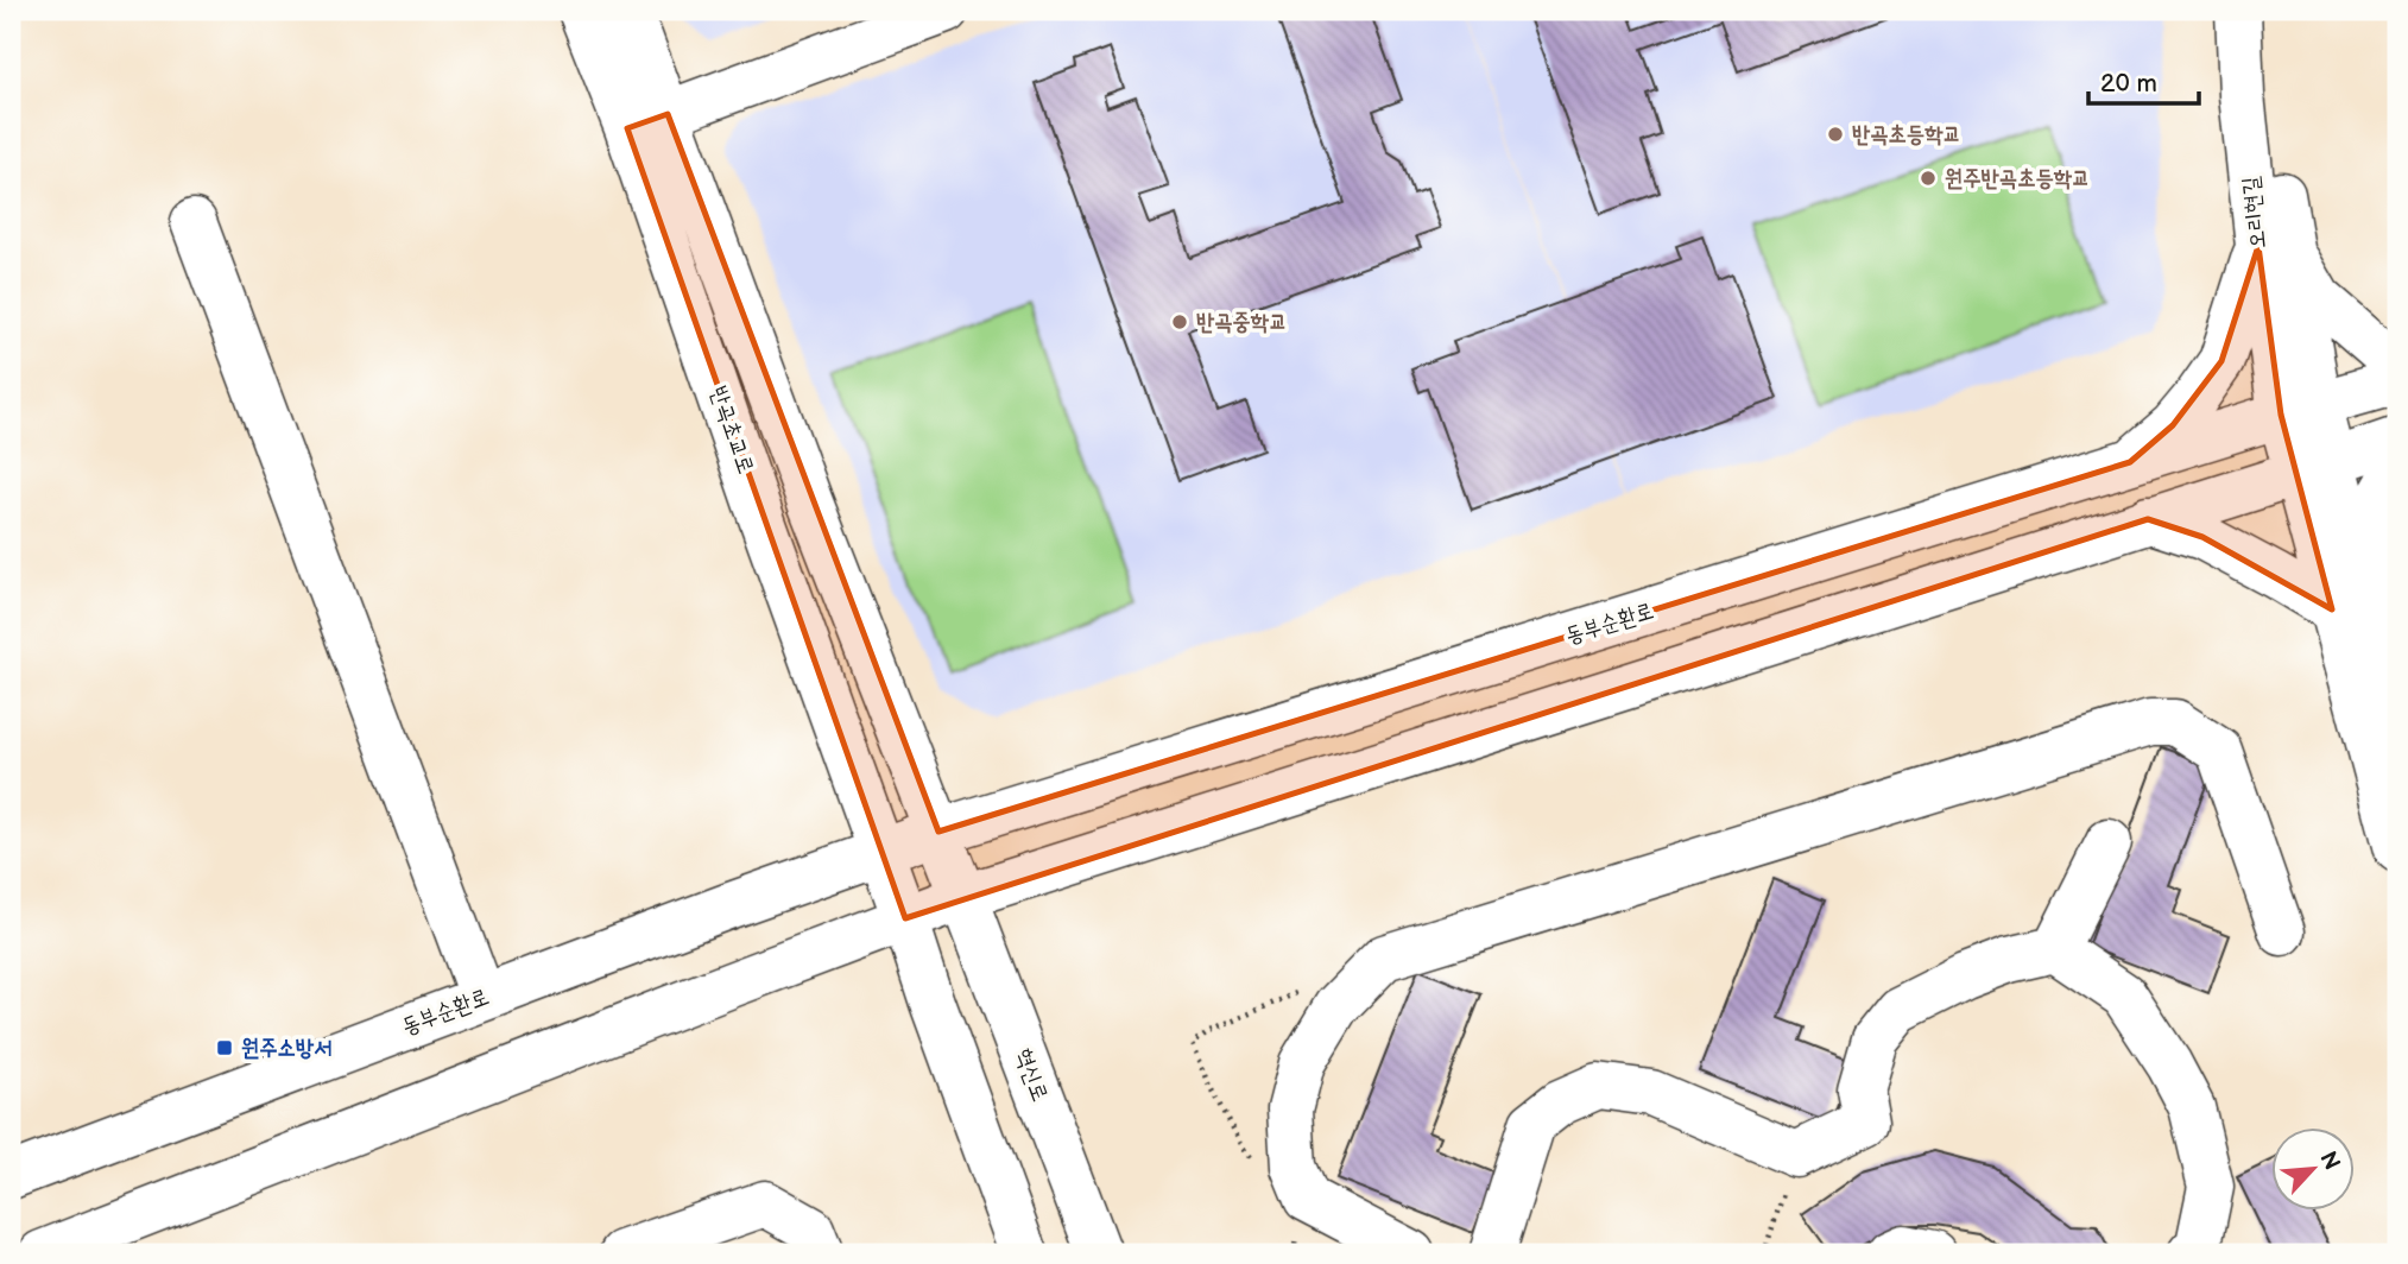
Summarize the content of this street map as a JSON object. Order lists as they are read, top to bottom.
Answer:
{
  "streets": {
    "street": [
      "오리현길",
      "반곡초교로",
      "동부순환로",
      "혁신로"
    ]
  },
  "crossings": [
    ["오리현길", "동부순환로"],
    ["반곡초교로", "동부순환로"],
    ["반곡초교로", "혁신로"],
    ["동부순환로", "혁신로"]
  ],
  "places": {
    "other": ["반곡초등학교", "원주반곡초등학교", "반곡중학교"],
    "transit": ["원주소방서"]
  },
  "scale_bar": "20 m",
  "north": "top right"
}
